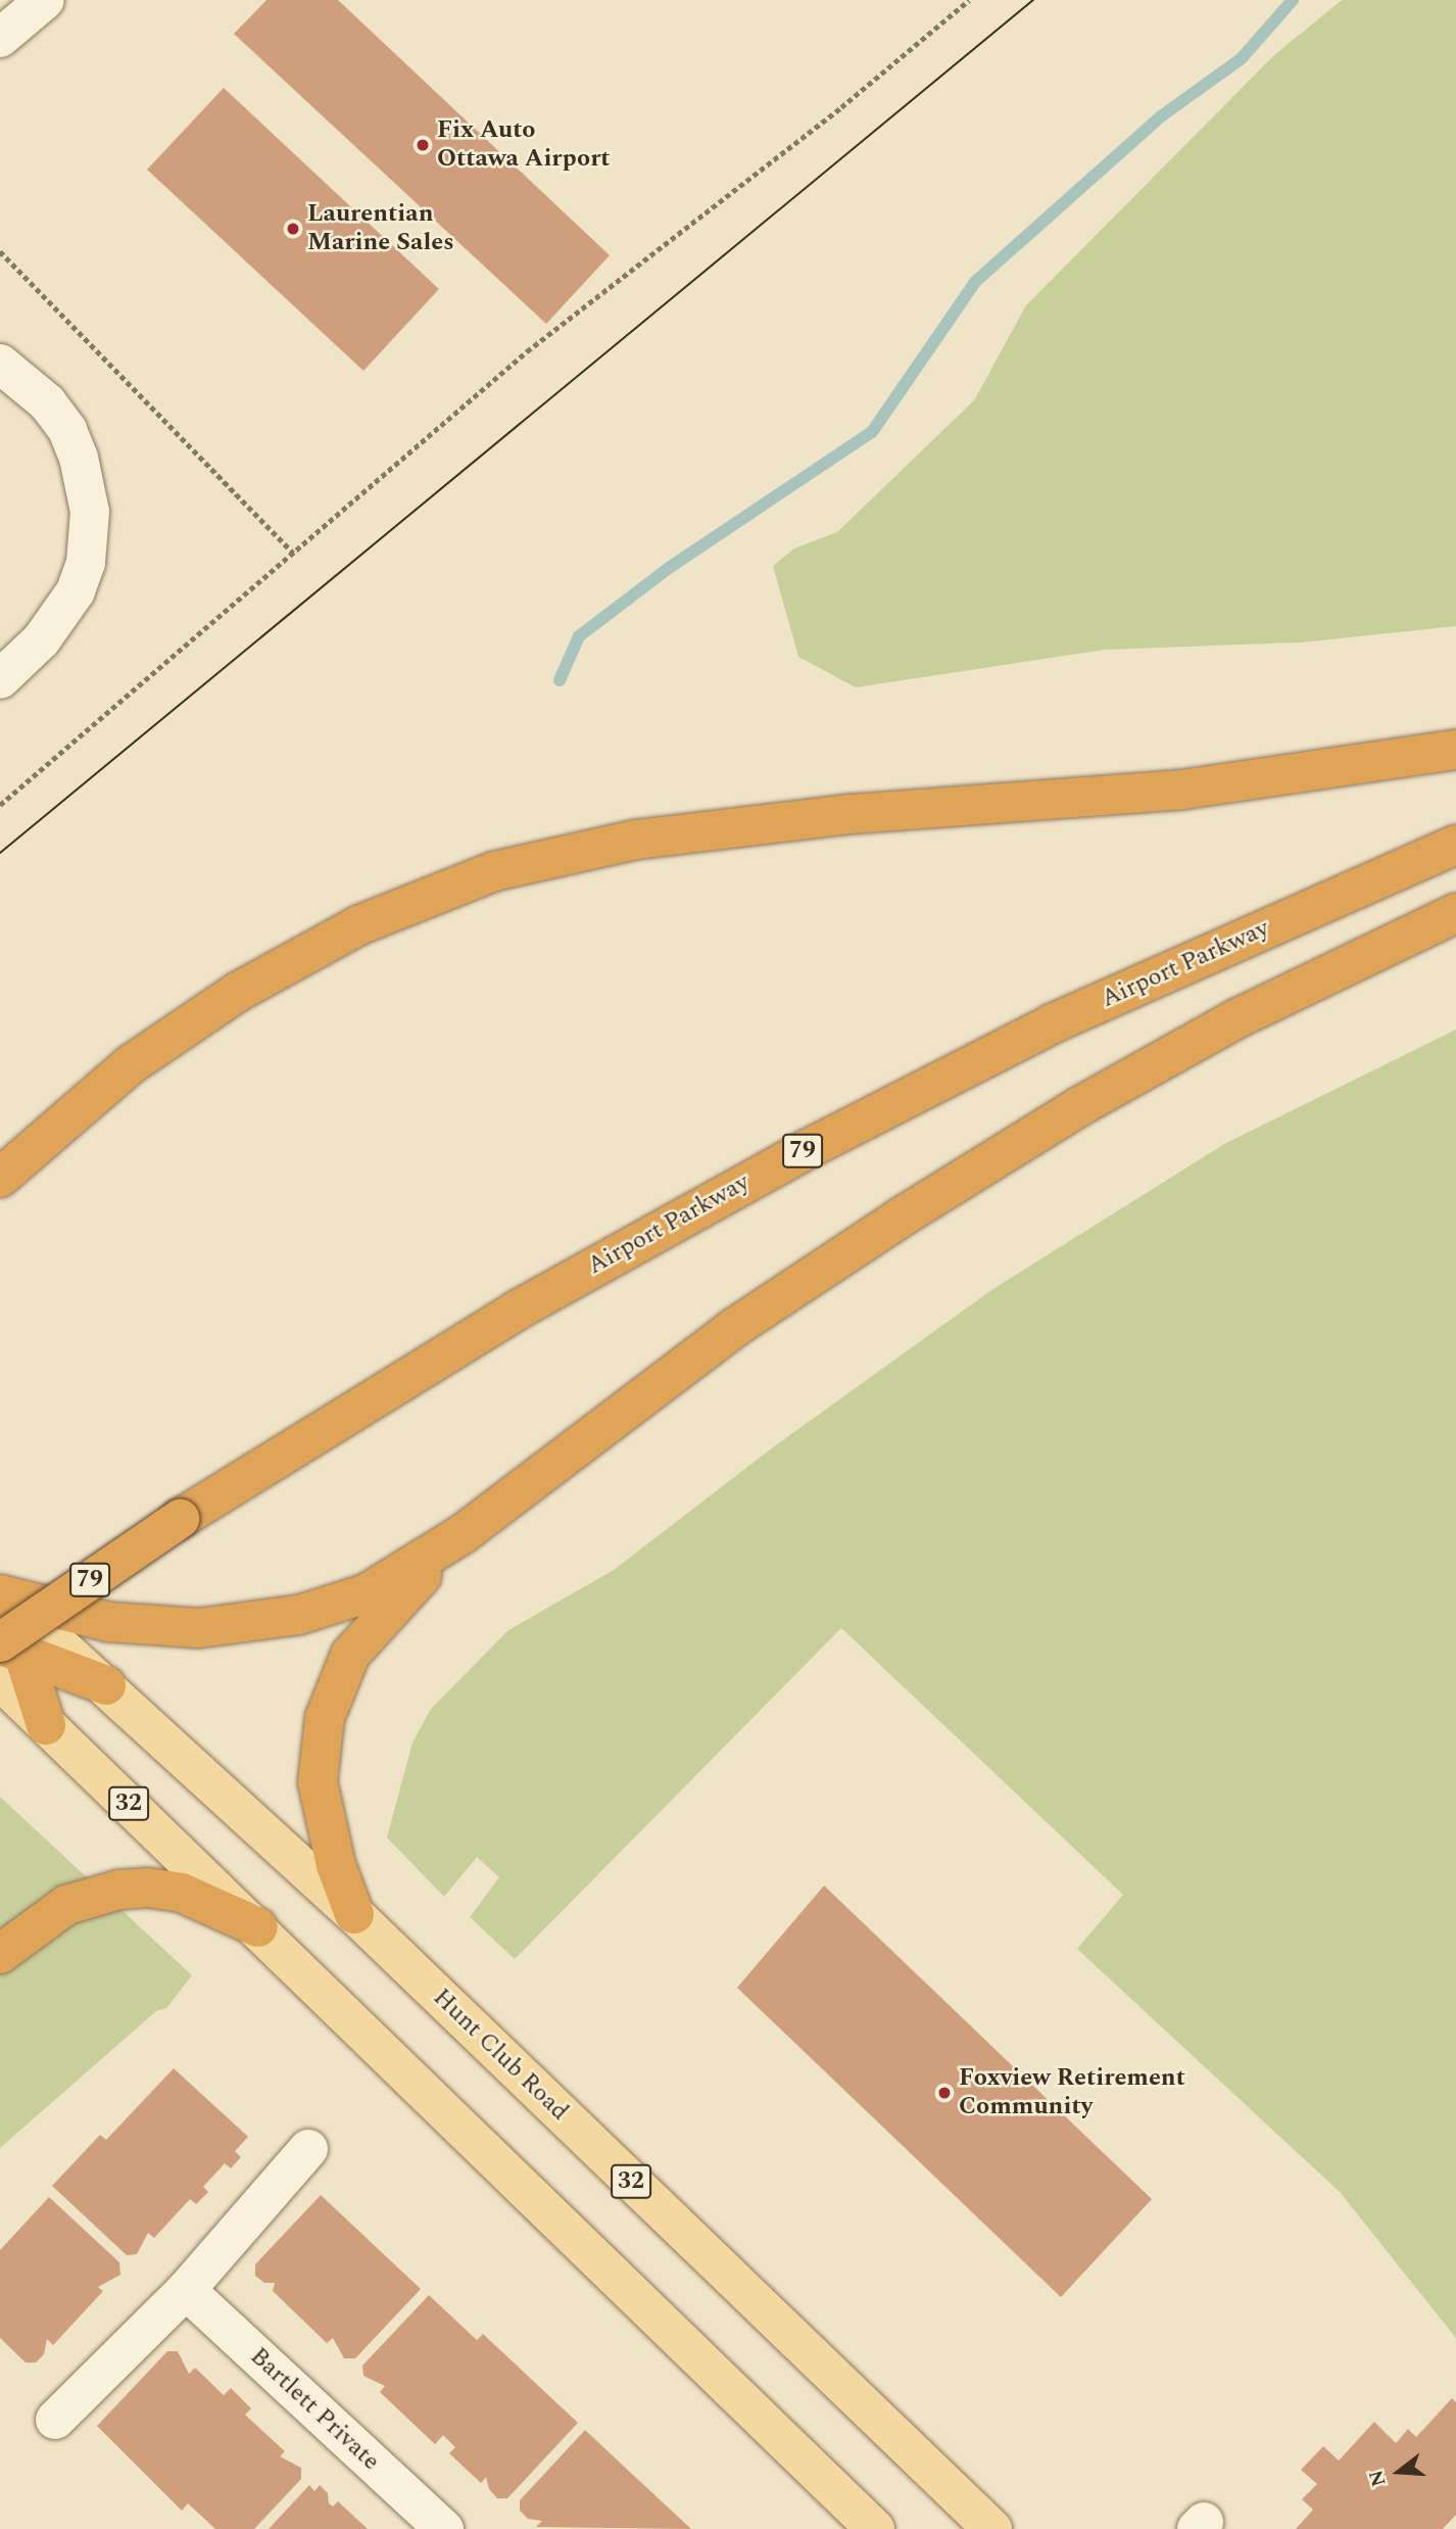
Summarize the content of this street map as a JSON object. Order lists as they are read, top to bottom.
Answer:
{
  "streets": {
    "highway": ["Airport Parkway", "79"],
    "main road": ["32", "Hunt Club Road"],
    "street": ["Bartlett Private"]
  },
  "places": ["Fix Auto Ottawa Airport", "Laurentian Marine Sales", "Foxview Retirement Community"],
  "north": "left"
}
